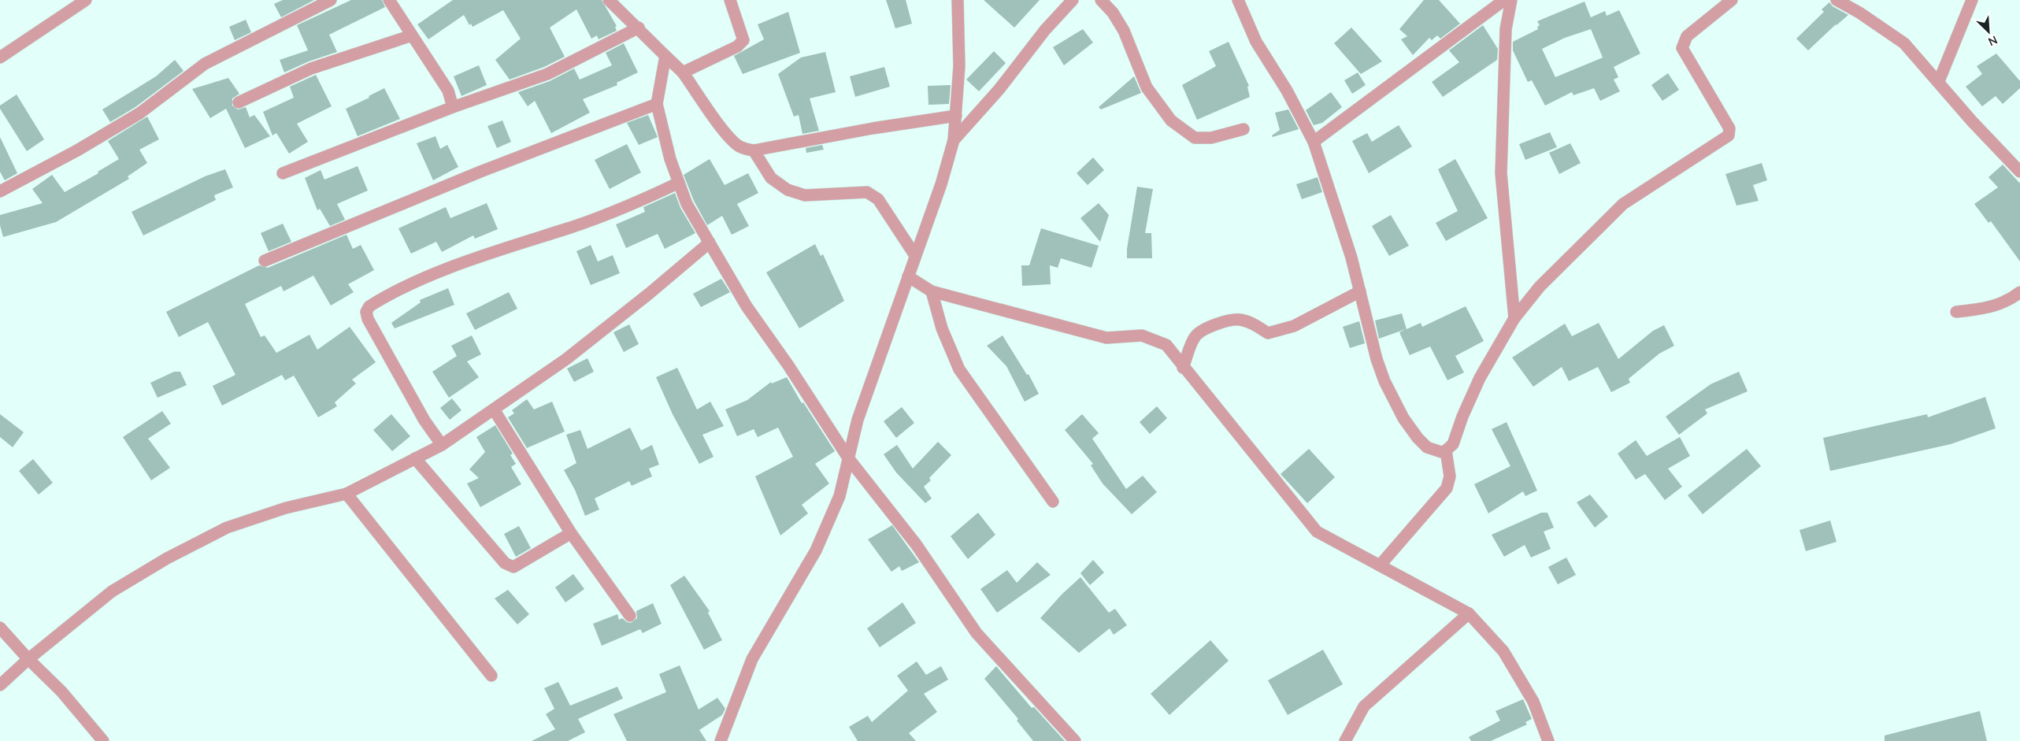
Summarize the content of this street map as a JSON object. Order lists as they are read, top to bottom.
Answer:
{
  "north": "bottom right"
}
